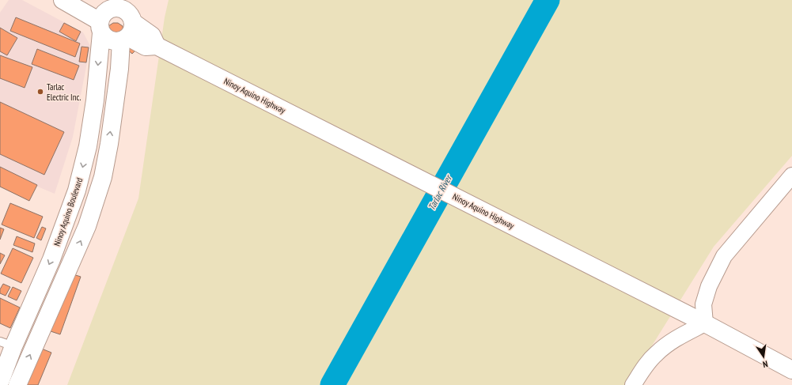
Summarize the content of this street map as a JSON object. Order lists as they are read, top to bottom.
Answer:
{
  "streets": {
    "main road": ["Ninoy Aquino Highway", "Ninoy Aquino Boulevard"]
  },
  "crossings": [
    ["Ninoy Aquino Highway", "Ninoy Aquino Boulevard"]
  ],
  "water": ["Tarlac River"],
  "places": ["Tarlac Electric Inc."],
  "north": "bottom"
}
